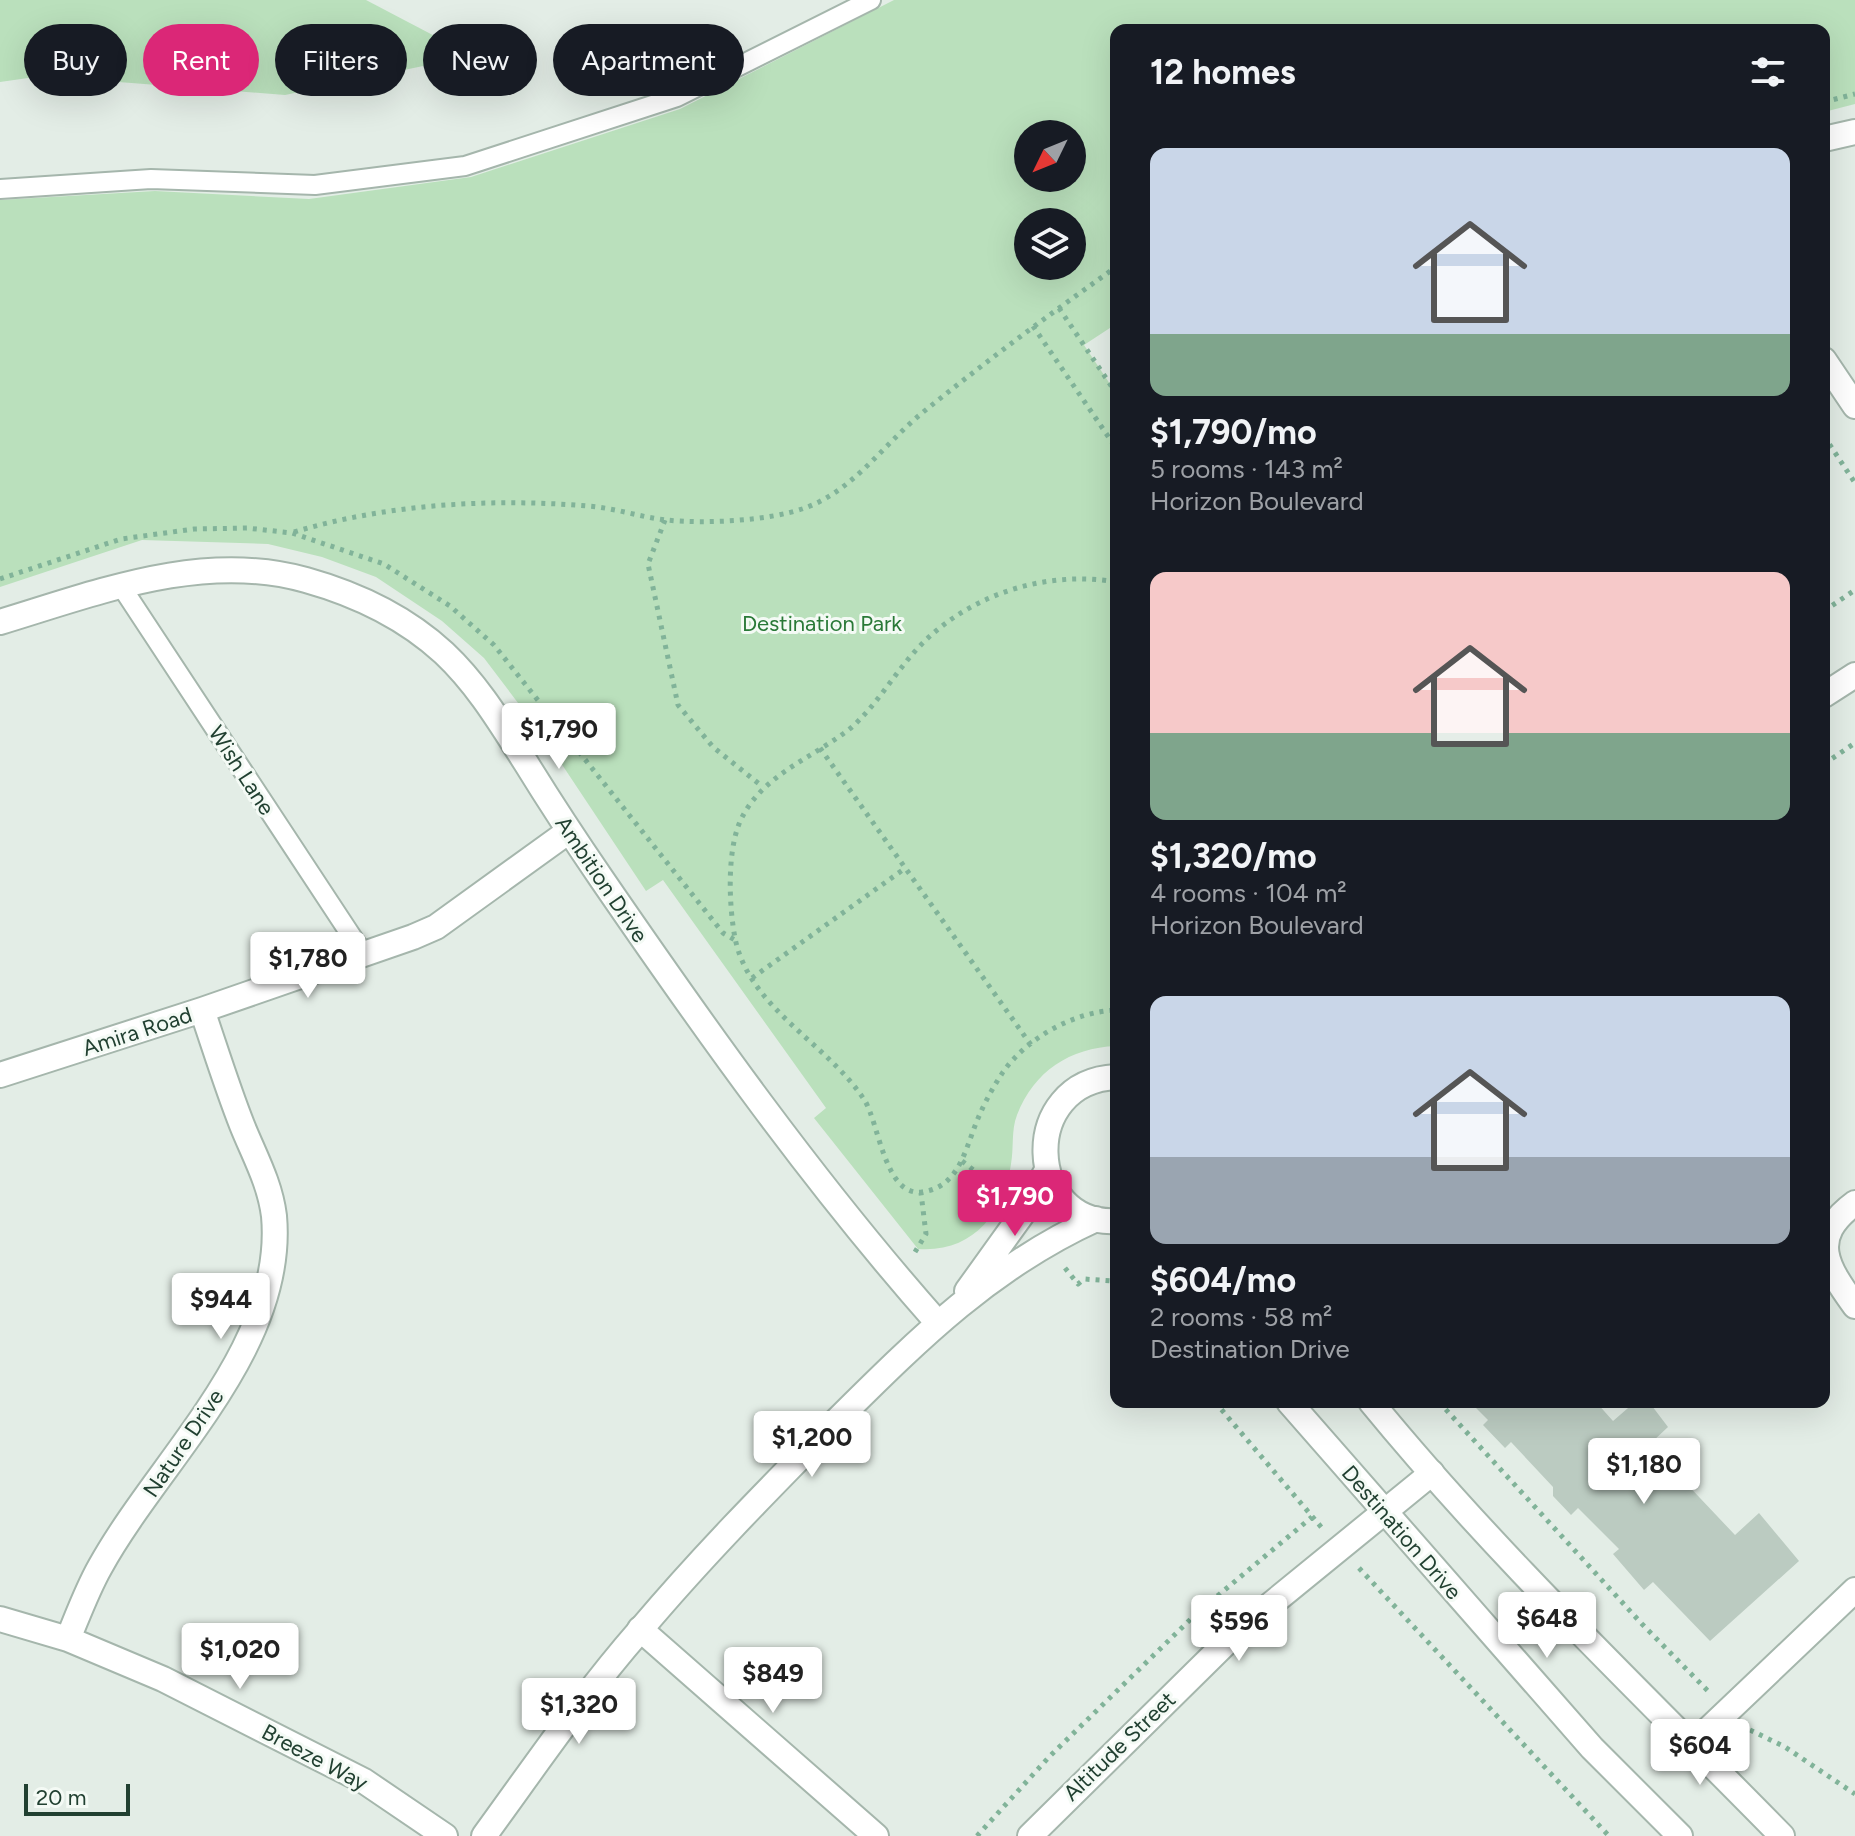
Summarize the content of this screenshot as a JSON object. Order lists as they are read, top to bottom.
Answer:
{
  "streets": {
    "street": [
      "Ambition Drive",
      "Amira Road",
      "Nature Drive",
      "Destination Drive",
      "Altitude Street",
      "Breeze Way"
    ],
    "lane": ["Wish Lane"]
  },
  "crossings": [
    ["Wish Lane", "Ambition Drive"],
    ["Wish Lane", "Amira Road"],
    ["Ambition Drive", "Amira Road"],
    ["Amira Road", "Nature Drive"],
    ["Nature Drive", "Breeze Way"],
    ["Destination Drive", "Altitude Street"]
  ],
  "parks": ["Destination Park"],
  "scale_bar": "20 m",
  "north": "bottom left",
  "page": {
    "chip": [
      "Buy",
      "Rent",
      "Filters",
      "New",
      "Apartment"
    ],
    "heading": "12 homes",
    "list": [
      {
        "name": "$1,790/mo",
        "note": "5 rooms · 143 m² · Horizon Boulevard"
      },
      {
        "name": "$1,320/mo",
        "note": "4 rooms · 104 m² · Horizon Boulevard"
      },
      {
        "name": "$604/mo",
        "note": "2 rooms · 58 m² · Destination Drive"
      }
    ],
    "price": [
      "$1,790",
      "$1,780",
      "$1,790",
      "$944",
      "$1,200",
      "$1,180",
      "$648",
      "$596",
      "$1,020",
      "$849",
      "$1,320",
      "$604"
    ],
    "scale": "20 m"
  }
}
